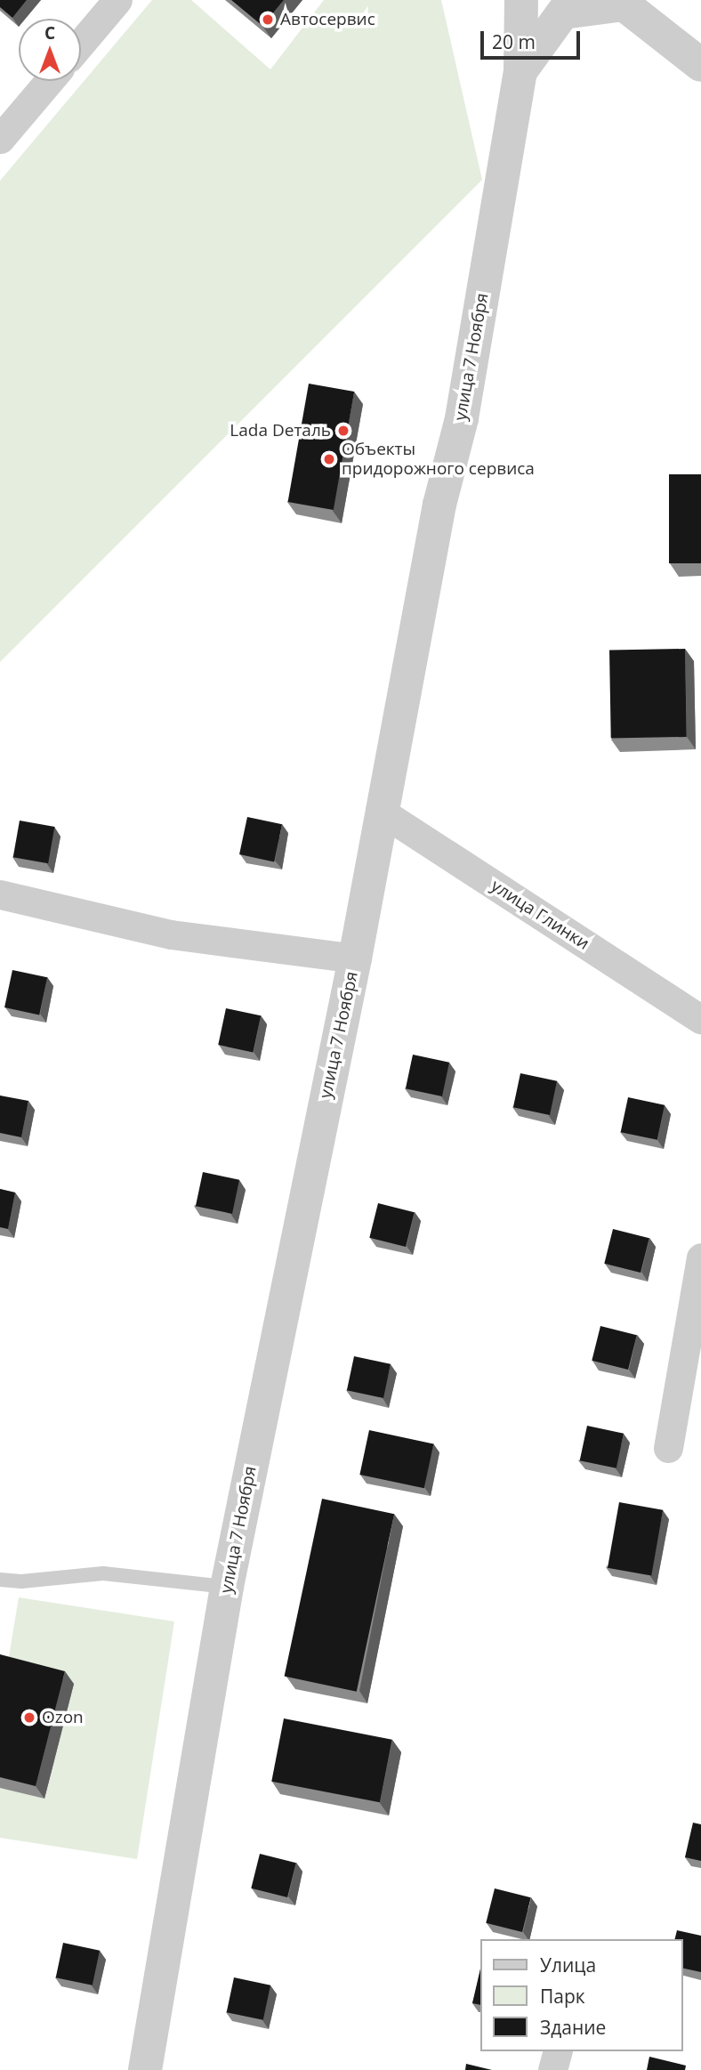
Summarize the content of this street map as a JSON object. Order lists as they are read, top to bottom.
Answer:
{
  "streets": {
    "street": ["улица 7 Ноября", "улица Глинки"]
  },
  "crossings": [
    ["улица 7 Ноября", "улица Глинки"]
  ],
  "places": [
    "Автосервис",
    "Lada Dеталь",
    "Объекты придорожного сервиса",
    "Ozon"
  ],
  "legend": ["Улица", "Парк", "Здание"],
  "scale_bar": "20 m",
  "north": "top"
}
